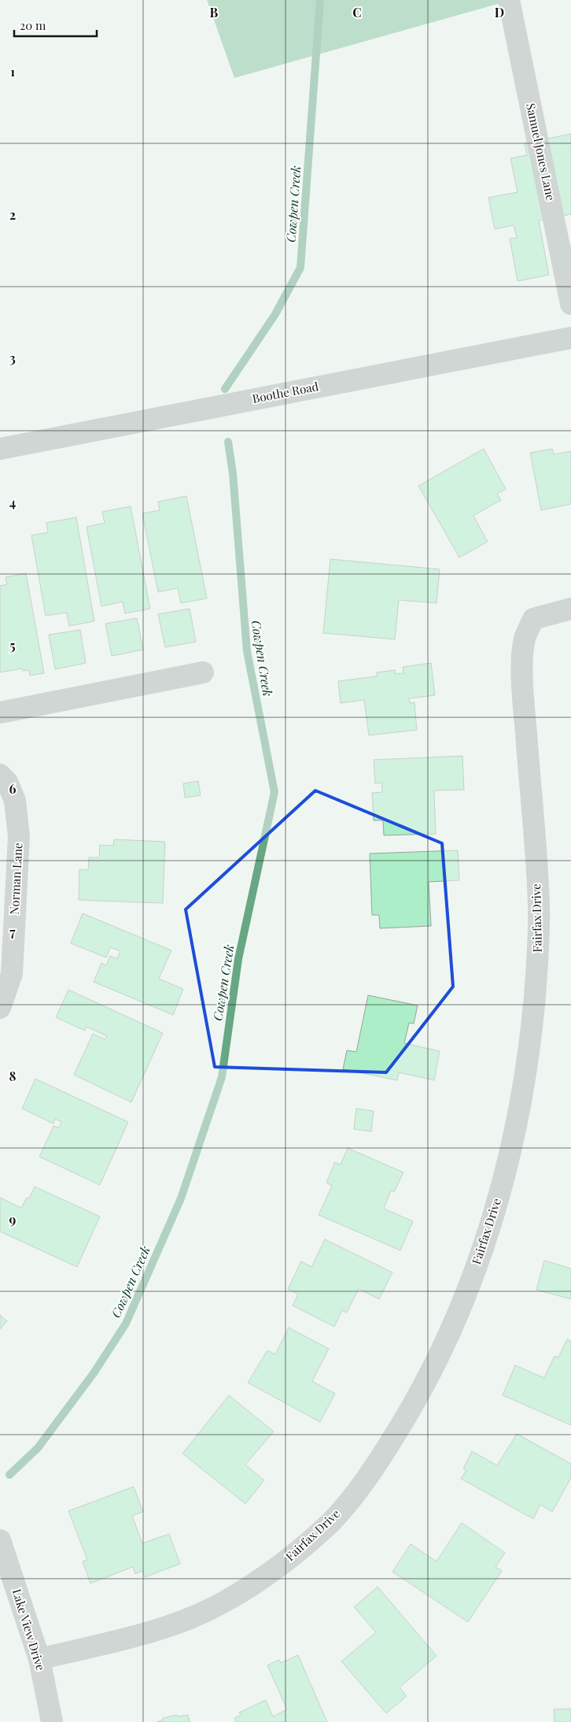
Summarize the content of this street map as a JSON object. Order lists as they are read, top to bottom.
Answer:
{
  "streets": {
    "street": [
      "Samuel Jones Lane",
      "Boothe Road",
      "Norman Lane",
      "Fairfax Drive",
      "Lake View Drive"
    ]
  },
  "crossings": [
    ["Fairfax Drive", "Lake View Drive"]
  ],
  "water": ["Cowpen Creek"],
  "scale_bar": "20 m",
  "grid": {
    "columns": ["B", "C", "D"],
    "rows": [
      "1",
      "2",
      "3",
      "4",
      "5",
      "6",
      "7",
      "8",
      "9"
    ]
  }
}
